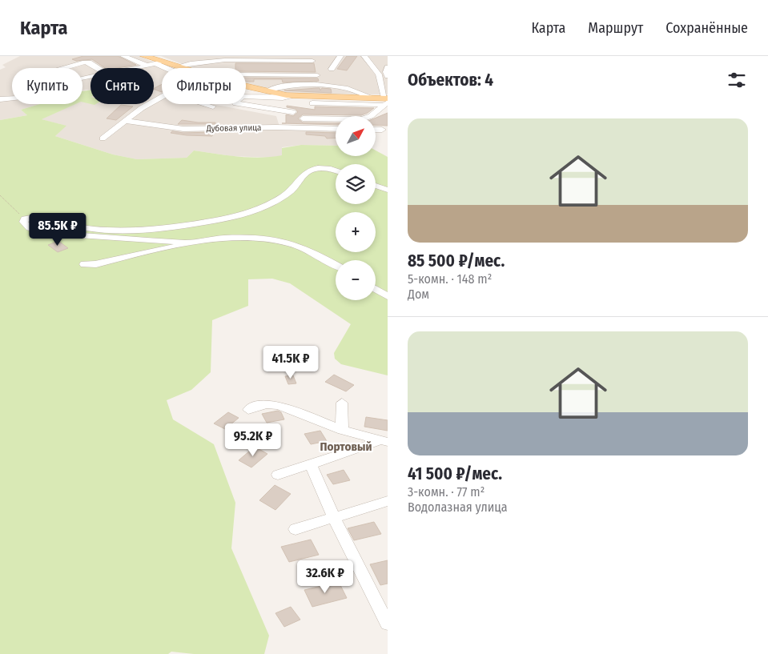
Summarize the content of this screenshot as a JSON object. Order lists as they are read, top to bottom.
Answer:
{
  "streets": {
    "street": ["Дубовая улица"]
  },
  "districts": ["Портовый"],
  "north": "top right",
  "page": {
    "header": "Карта",
    "nav": ["Карта", "Маршрут", "Сохранённые"],
    "heading": "Объектов: 4",
    "chip": ["Купить", "Снять", "Фильтры"],
    "list": [
      {
        "name": "85 500 ₽/мес.",
        "note": "5-комн. · 148 m² · Дом"
      },
      {
        "name": "41 500 ₽/мес.",
        "note": "3-комн. · 77 m² · Водолазная улица"
      }
    ],
    "map_buttons": ["+", "−"],
    "price": [
      "85.5K ₽",
      "41.5K ₽",
      "95.2K ₽",
      "32.6K ₽"
    ]
  }
}
